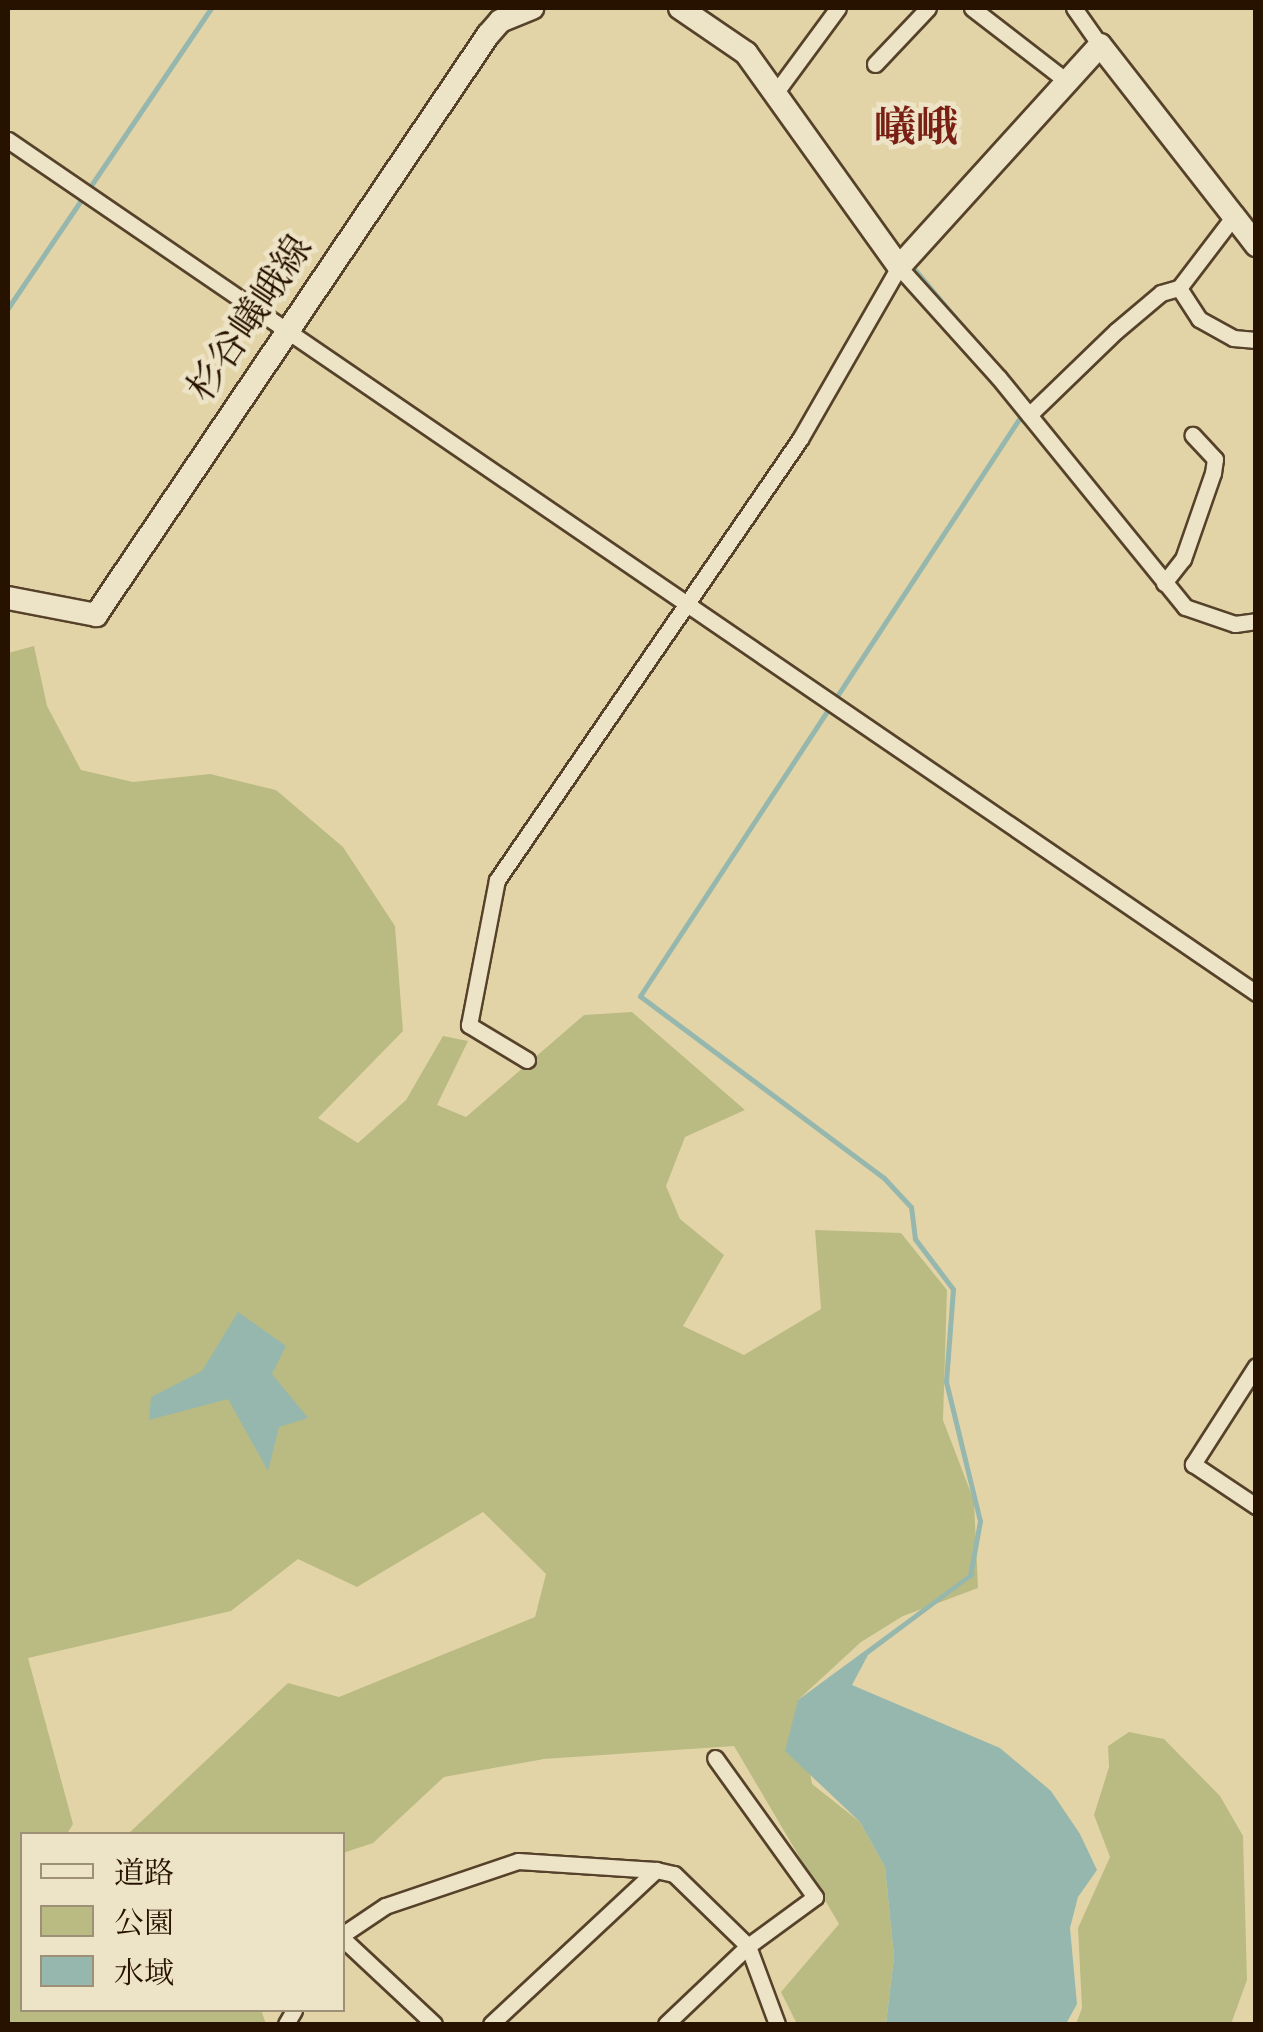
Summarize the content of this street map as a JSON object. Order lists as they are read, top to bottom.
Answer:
{
  "streets": {
    "main road": ["杉谷嶬峨線"]
  },
  "districts": ["嶬峨"],
  "legend": ["道路", "公園", "水域"]
}
